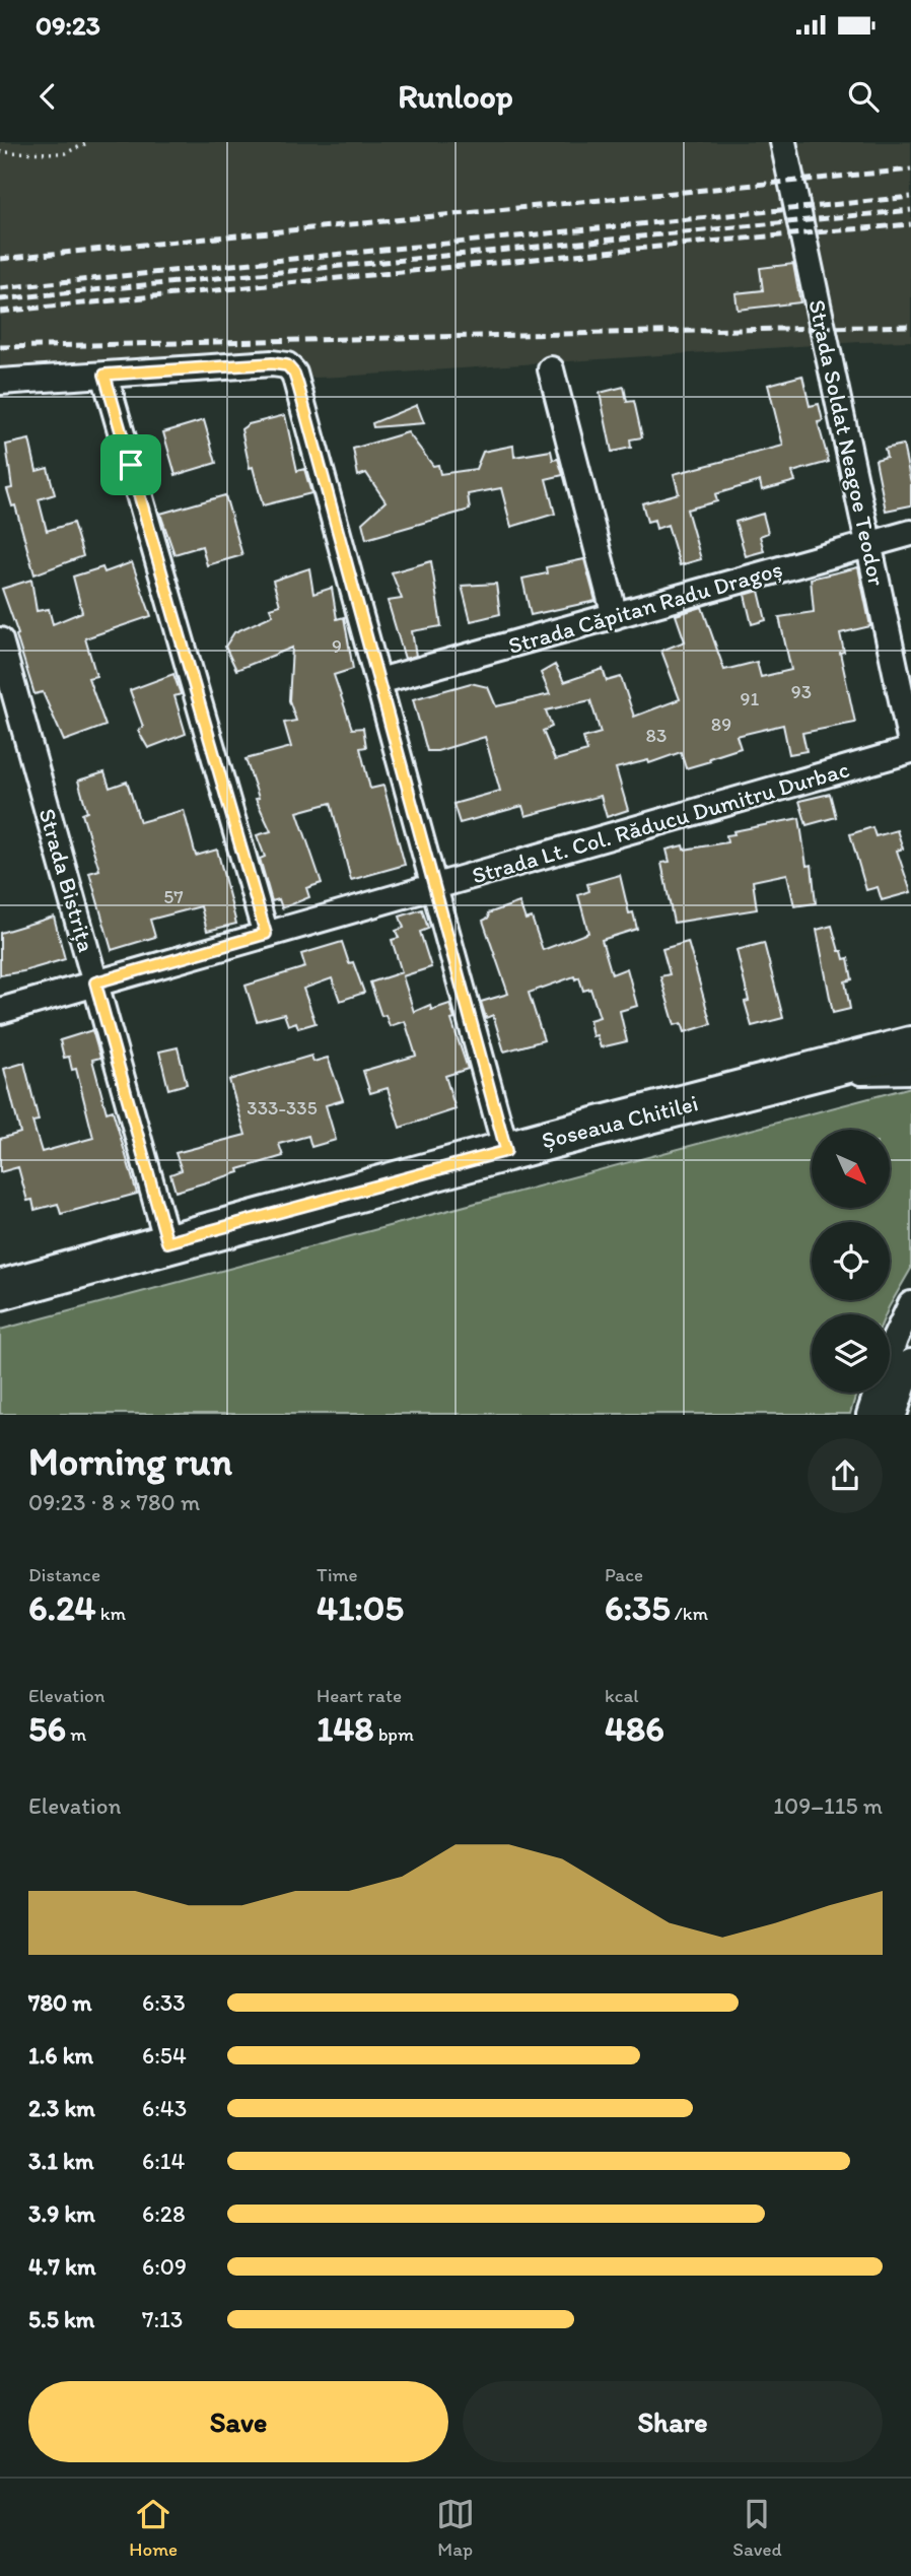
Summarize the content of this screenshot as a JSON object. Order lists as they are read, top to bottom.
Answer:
{
  "streets": {
    "main road": ["Șoseaua Chitilei"],
    "street": [
      "Strada Soldat Neagoe Teodor",
      "Strada Căpitan Radu Dragoș",
      "Strada Lt. Col. Răducu Dumitru Durbac",
      "Strada Bistrița"
    ]
  },
  "crossings": [
    ["Strada Soldat Neagoe Teodor", "Strada Căpitan Radu Dragoș"],
    ["Strada Lt. Col. Răducu Dumitru Durbac", "Strada Bistrița"],
    ["Strada Bistrița", "Șoseaua Chitilei"]
  ],
  "house_numbers": [
    "9",
    "93",
    "91",
    "89",
    "83",
    "57",
    "333-335"
  ],
  "north": "bottom right",
  "page": {
    "status": "09:23",
    "header": "Runloop",
    "heading": ["Morning run", "09:23 · 8 × 780 m"],
    "stats": [
      ["Distance", "6.24 km"],
      ["Time", "41:05"],
      ["Pace", "6:35 /km"],
      ["Elevation", "56 m"],
      ["Heart rate", "148 bpm"],
      ["kcal", "486"]
    ],
    "chart": ["Elevation", "109–115 m"],
    "list": [
      {
        "name": "780 m",
        "note": "6:33"
      },
      {
        "name": "1.6 km",
        "note": "6:54"
      },
      {
        "name": "2.3 km",
        "note": "6:43"
      },
      {
        "name": "3.1 km",
        "note": "6:14"
      },
      {
        "name": "3.9 km",
        "note": "6:28"
      },
      {
        "name": "4.7 km",
        "note": "6:09"
      },
      {
        "name": "5.5 km",
        "note": "7:13"
      }
    ],
    "buttons": ["Save", "Share"],
    "tabs": ["Home", "Map", "Saved"]
  }
}
